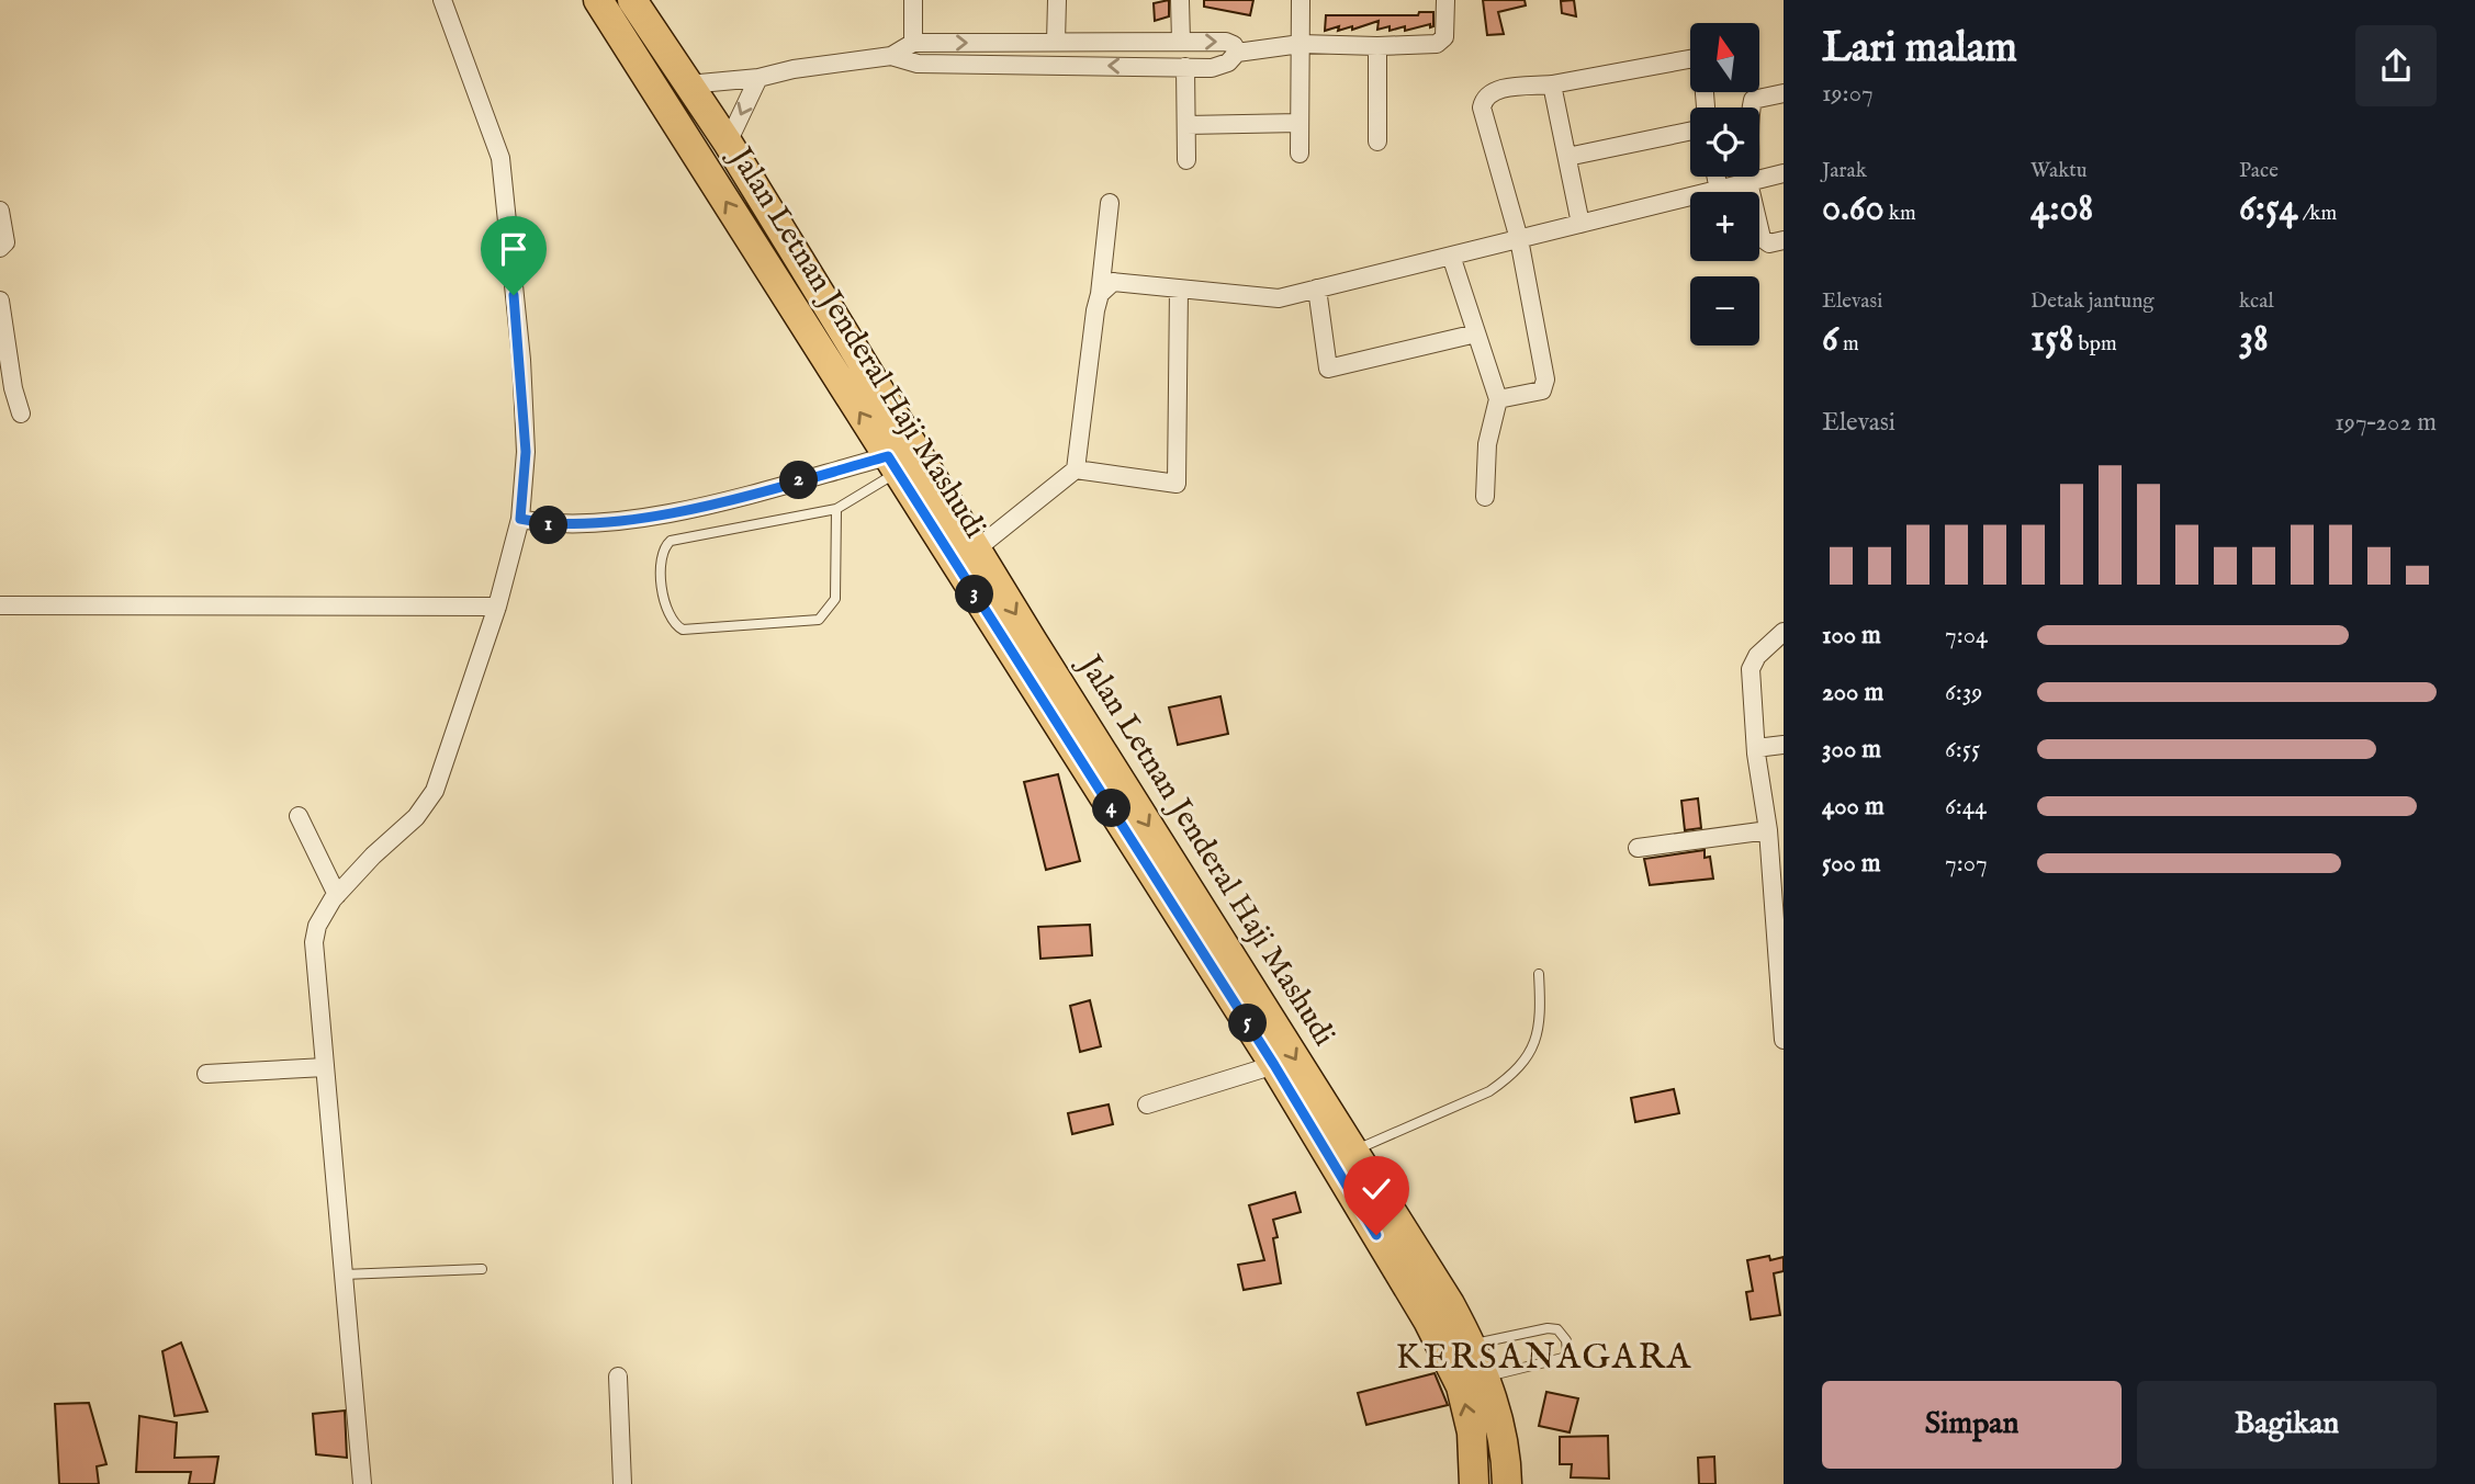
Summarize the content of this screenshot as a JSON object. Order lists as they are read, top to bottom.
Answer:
{
  "streets": {
    "main road": ["Jalan Letnan Jenderal Haji Mashudi"]
  },
  "districts": ["KERSANAGARA"],
  "north": "top",
  "page": {
    "heading": ["Lari malam", "19:07"],
    "map_buttons": ["+", "−"],
    "stats": [
      ["Jarak", "0.60 km"],
      ["Waktu", "4:08"],
      ["Pace", "6:54 /km"],
      ["Elevasi", "6 m"],
      ["Detak jantung", "158 bpm"],
      ["kcal", "38"]
    ],
    "chart": ["Elevasi", "197–202 m"],
    "pins": [
      "2",
      "1",
      "3",
      "4",
      "5"
    ],
    "list": [
      {
        "name": "100 m",
        "note": "7:04"
      },
      {
        "name": "200 m",
        "note": "6:39"
      },
      {
        "name": "300 m",
        "note": "6:55"
      },
      {
        "name": "400 m",
        "note": "6:44"
      },
      {
        "name": "500 m",
        "note": "7:07"
      }
    ],
    "buttons": ["Simpan", "Bagikan"]
  }
}
